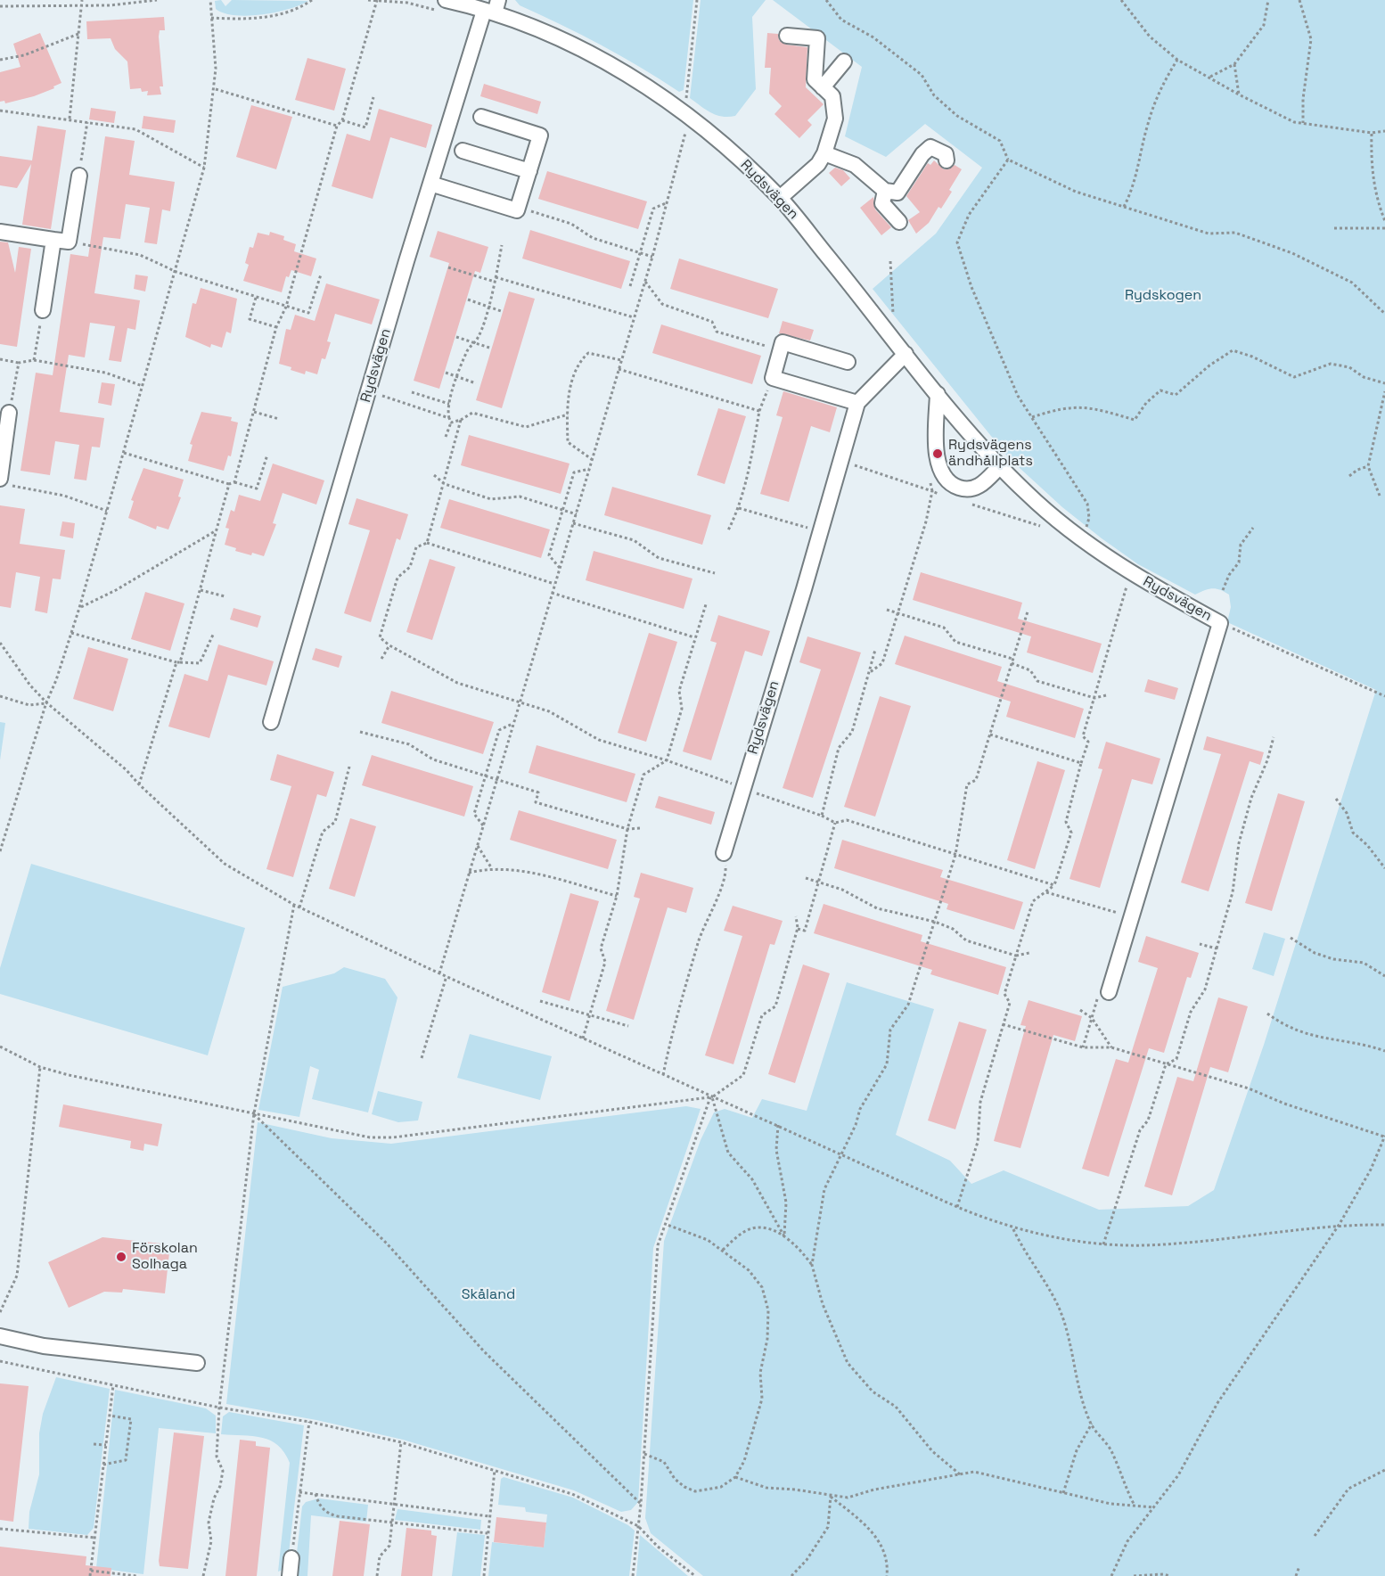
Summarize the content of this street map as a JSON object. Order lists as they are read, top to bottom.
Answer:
{
  "streets": {
    "street": ["Rydsvägen"]
  },
  "parks": ["Rydskogen", "Skåland"],
  "places": ["Rydsvägens ändhållplats", "Förskolan Solhaga"]
}
